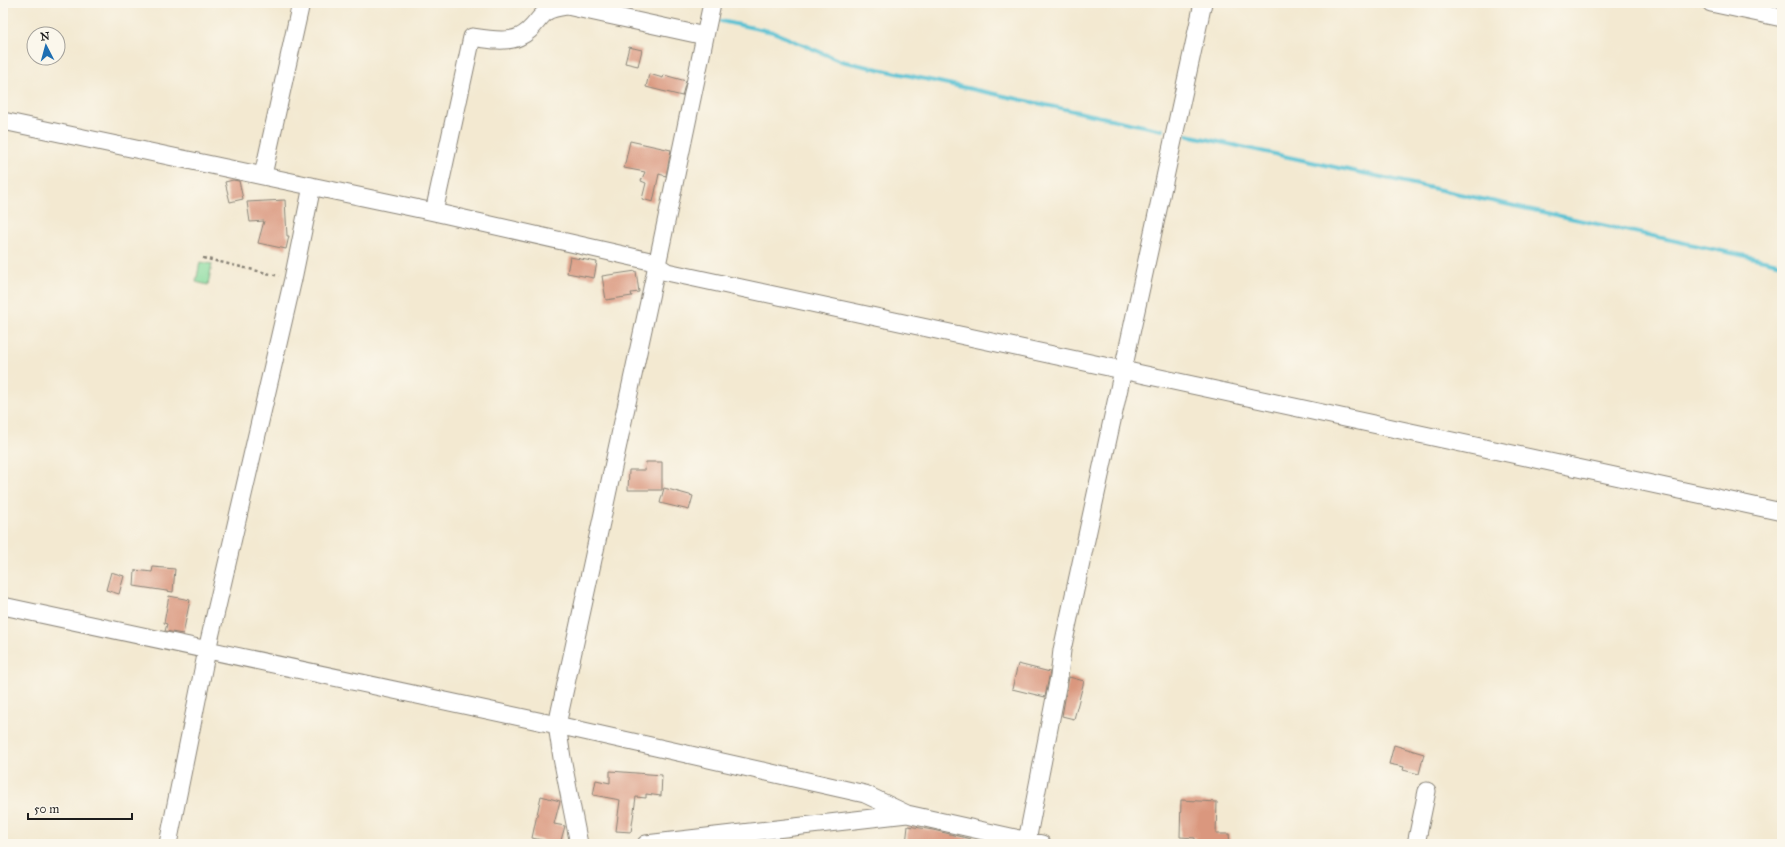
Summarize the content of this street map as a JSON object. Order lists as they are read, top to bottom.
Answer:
{
  "scale_bar": "50 m",
  "north": "top"
}
